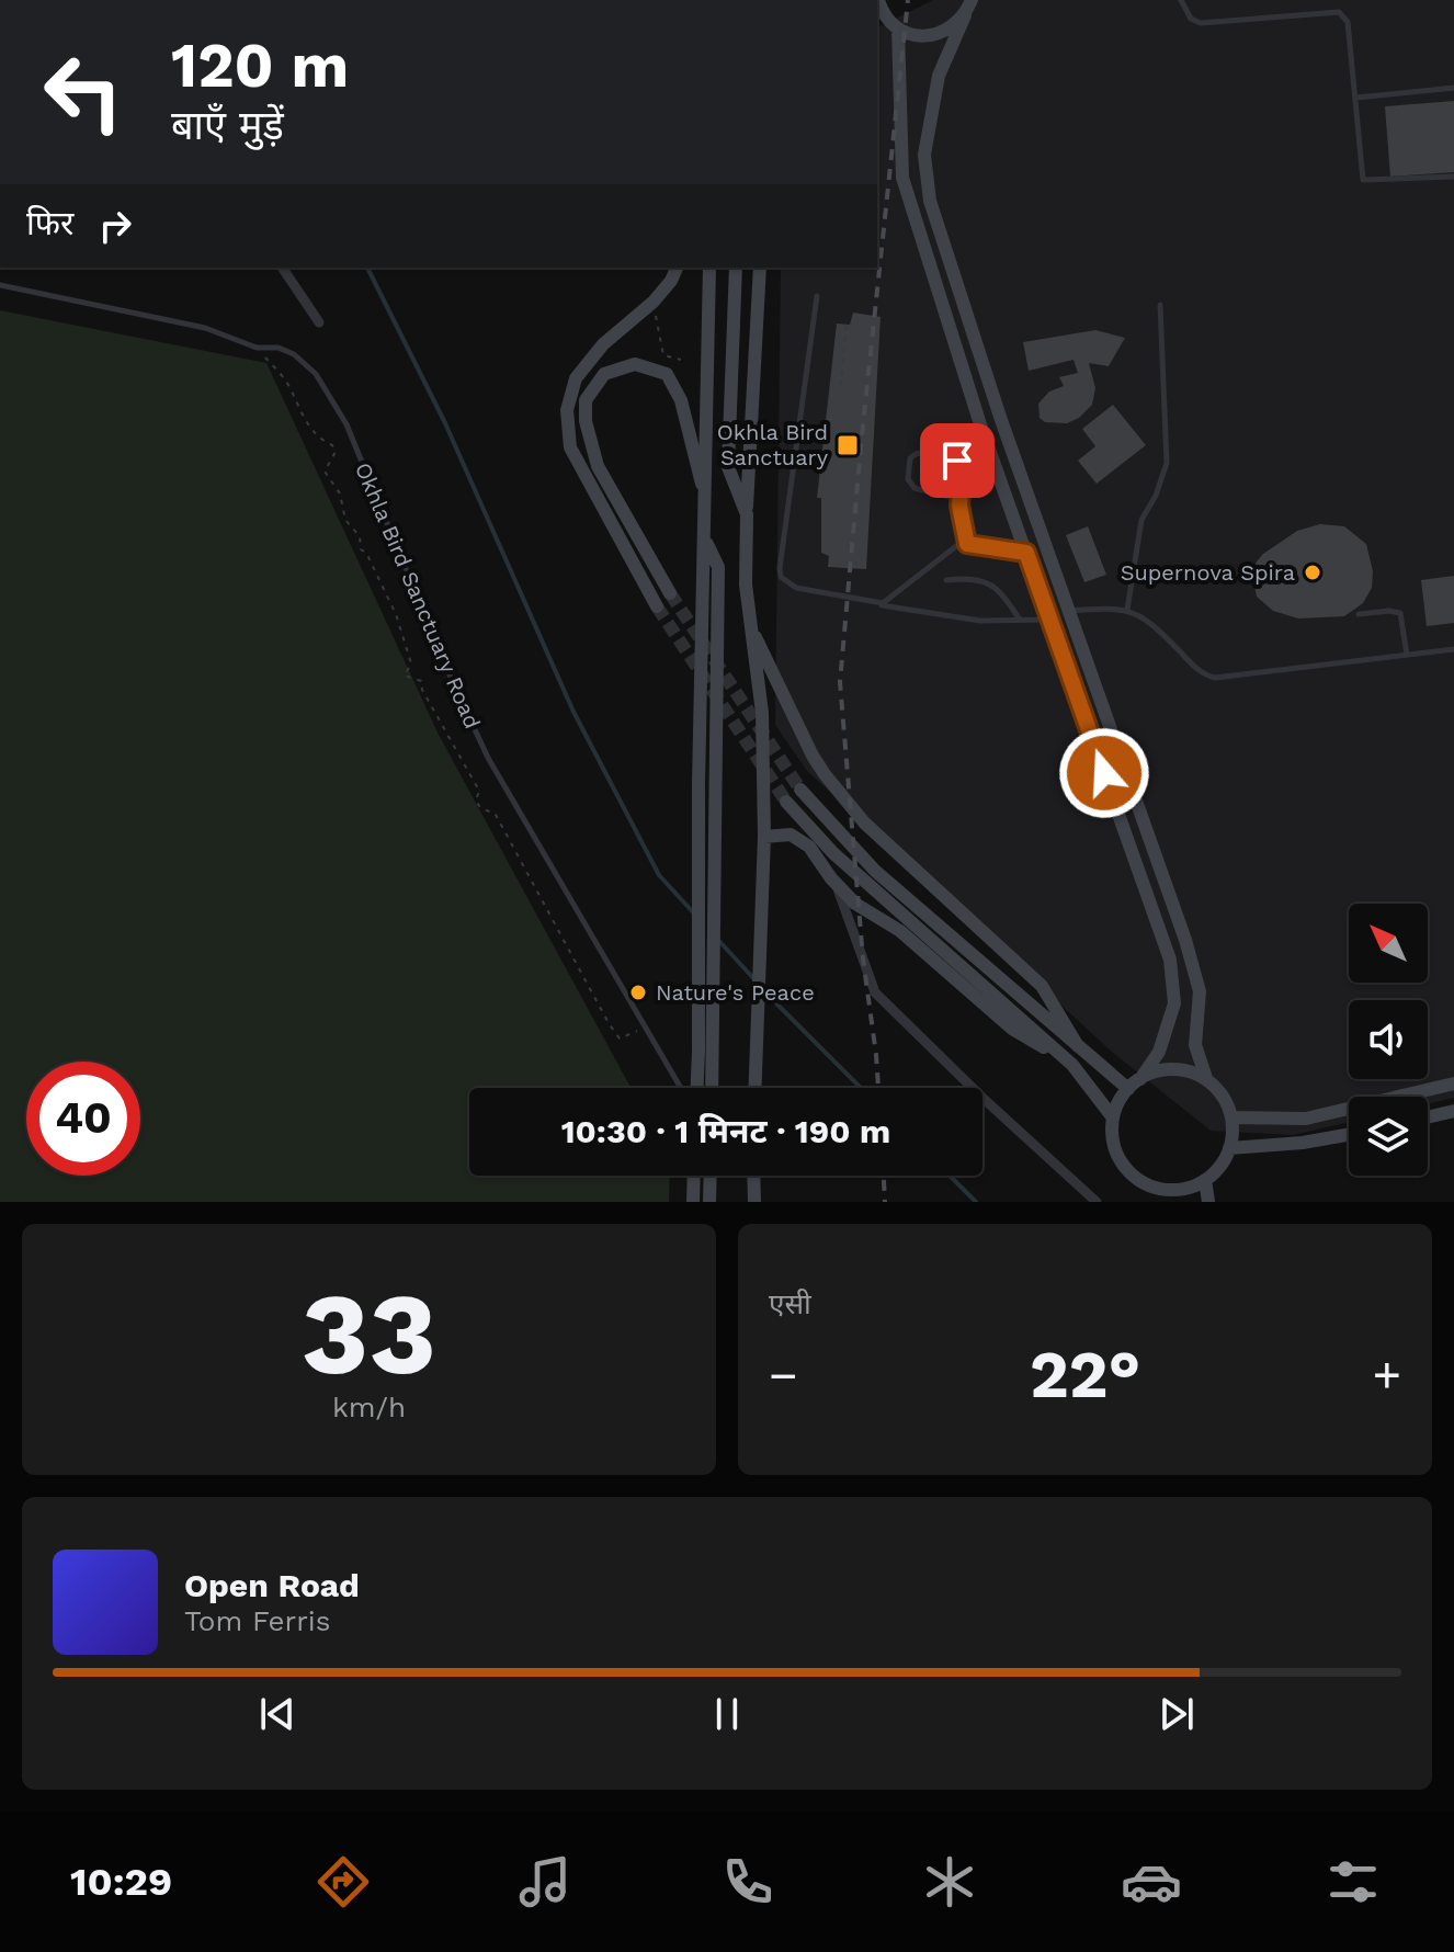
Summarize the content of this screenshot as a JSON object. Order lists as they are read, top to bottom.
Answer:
{
  "streets": {
    "lane": ["Okhla Bird Sanctuary Road"]
  },
  "places": {
    "transit": ["Okhla Bird Sanctuary"],
    "other": ["Supernova Spira", "Nature's Peace"]
  },
  "north": "top left",
  "page": {
    "turn": ["120 m", "बाएँ मुड़ें"],
    "then": "फिर",
    "limit": "40",
    "trip": "10:30 · 1 मिनट · 190 m",
    "tile": [
      ["33", "km/h"],
      "एसी"
    ],
    "heat": ["−", "22°", "+"],
    "song": ["Open Road", "Tom Ferris"],
    "tabs": "10:29"
  }
}
